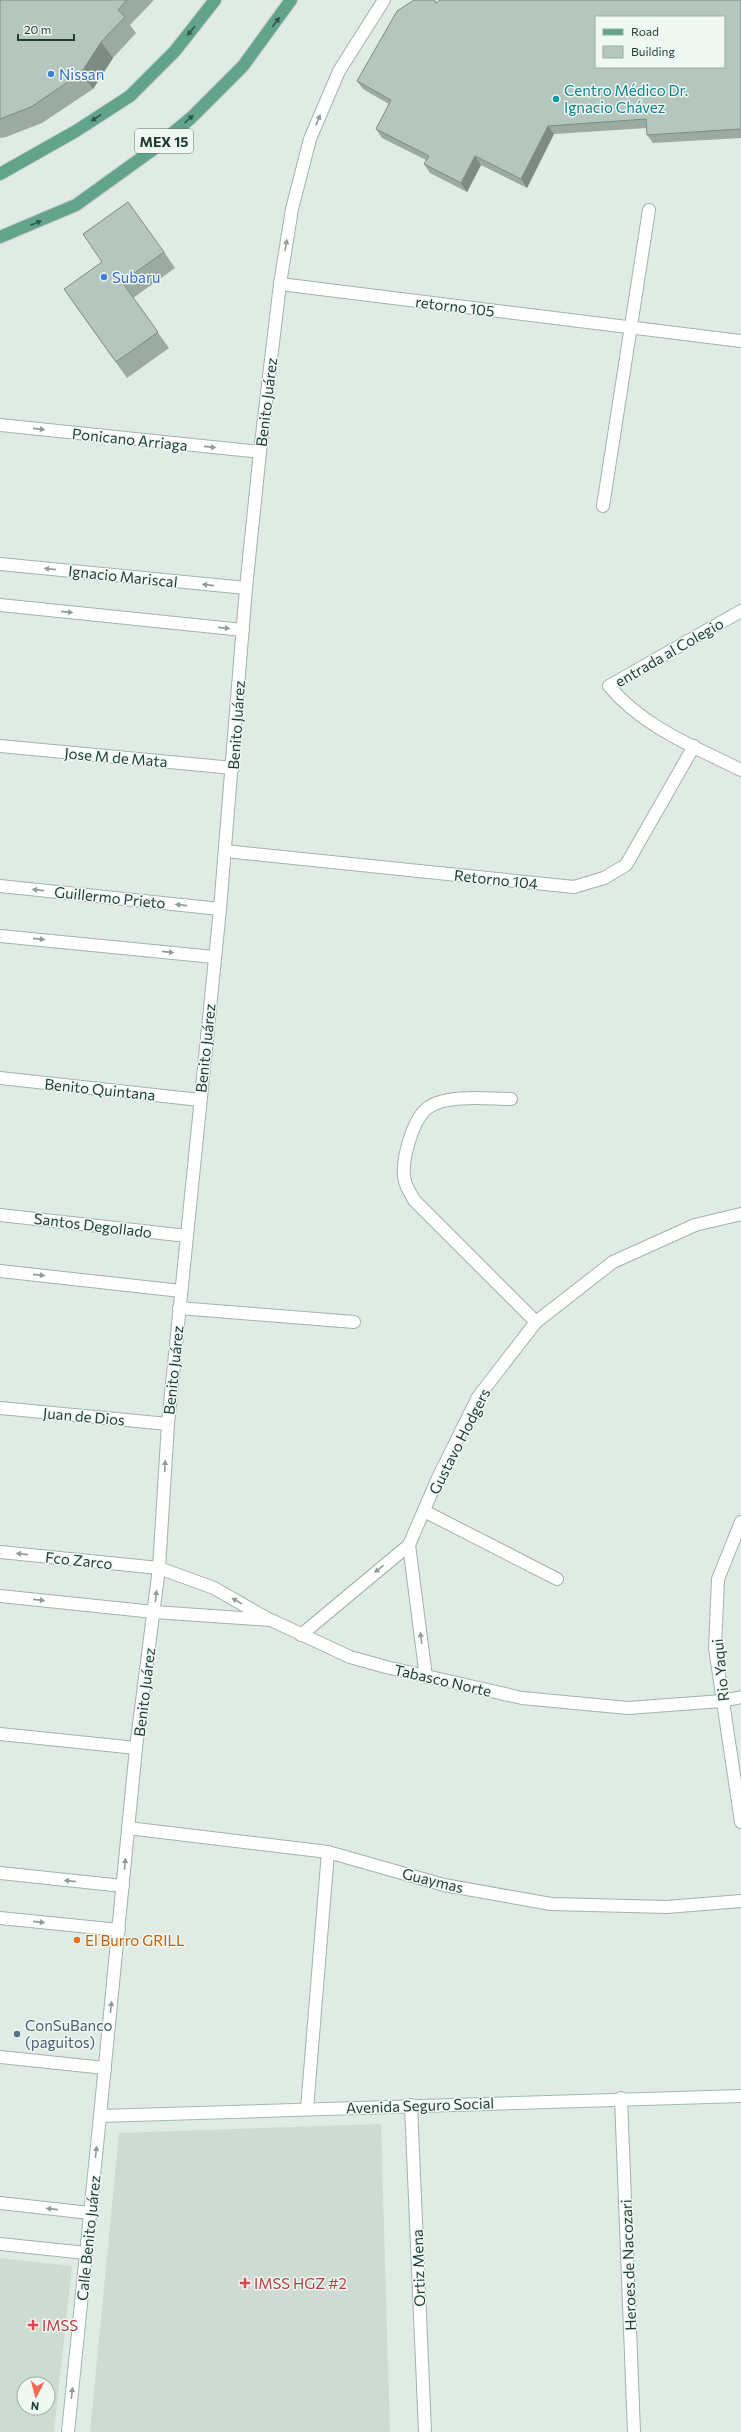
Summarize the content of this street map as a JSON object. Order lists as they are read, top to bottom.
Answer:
{
  "streets": {
    "main road": ["MEX 15"],
    "street": [
      "retorno 105",
      "Benito Juárez",
      "Ponicano Arriaga",
      "Ignacio Mariscal",
      "entrada al Colegio",
      "Jose M de Mata",
      "Retorno 104",
      "Guillermo Prieto",
      "Benito Quintana",
      "Santos Degollado",
      "Juan de Dios",
      "Gustavo Hodgers",
      "Fco Zarco",
      "Rio Yaqui",
      "Tabasco Norte",
      "Guaymas",
      "Avenida Seguro Social",
      "Calle Benito Juárez",
      "Heroes de Nacozari",
      "Ortiz Mena"
    ]
  },
  "crossings": [
    ["retorno 105", "Benito Juárez"],
    ["Benito Juárez", "Ponicano Arriaga"],
    ["Benito Juárez", "Ignacio Mariscal"],
    ["Benito Juárez", "Jose M de Mata"],
    ["Benito Juárez", "Retorno 104"],
    ["Benito Juárez", "Guillermo Prieto"],
    ["Benito Juárez", "Benito Quintana"],
    ["Benito Juárez", "Santos Degollado"],
    ["Benito Juárez", "Juan de Dios"],
    ["Benito Juárez", "Fco Zarco"],
    ["Benito Juárez", "Tabasco Norte"],
    ["Benito Juárez", "Guaymas"],
    ["Benito Juárez", "Avenida Seguro Social"],
    ["Benito Juárez", "Calle Benito Juárez"],
    ["entrada al Colegio", "Retorno 104"],
    ["Gustavo Hodgers", "Tabasco Norte"],
    ["Rio Yaqui", "Tabasco Norte"],
    ["Avenida Seguro Social", "Calle Benito Juárez"],
    ["Avenida Seguro Social", "Heroes de Nacozari"],
    ["Avenida Seguro Social", "Ortiz Mena"]
  ],
  "one_way": ["Ponicano Arriaga", "Calle Benito Juárez"],
  "places": {
    "other": [
      "Nissan",
      "Centro Médico Dr. Ignacio Chávez",
      "Subaru",
      "El Burro GRILL",
      "ConSuBanco (paguitos)"
    ],
    "health": ["IMSS HGZ #2", "IMSS"]
  },
  "legend": ["Road", "Building"],
  "scale_bar": "20 m",
  "north": "bottom"
}
